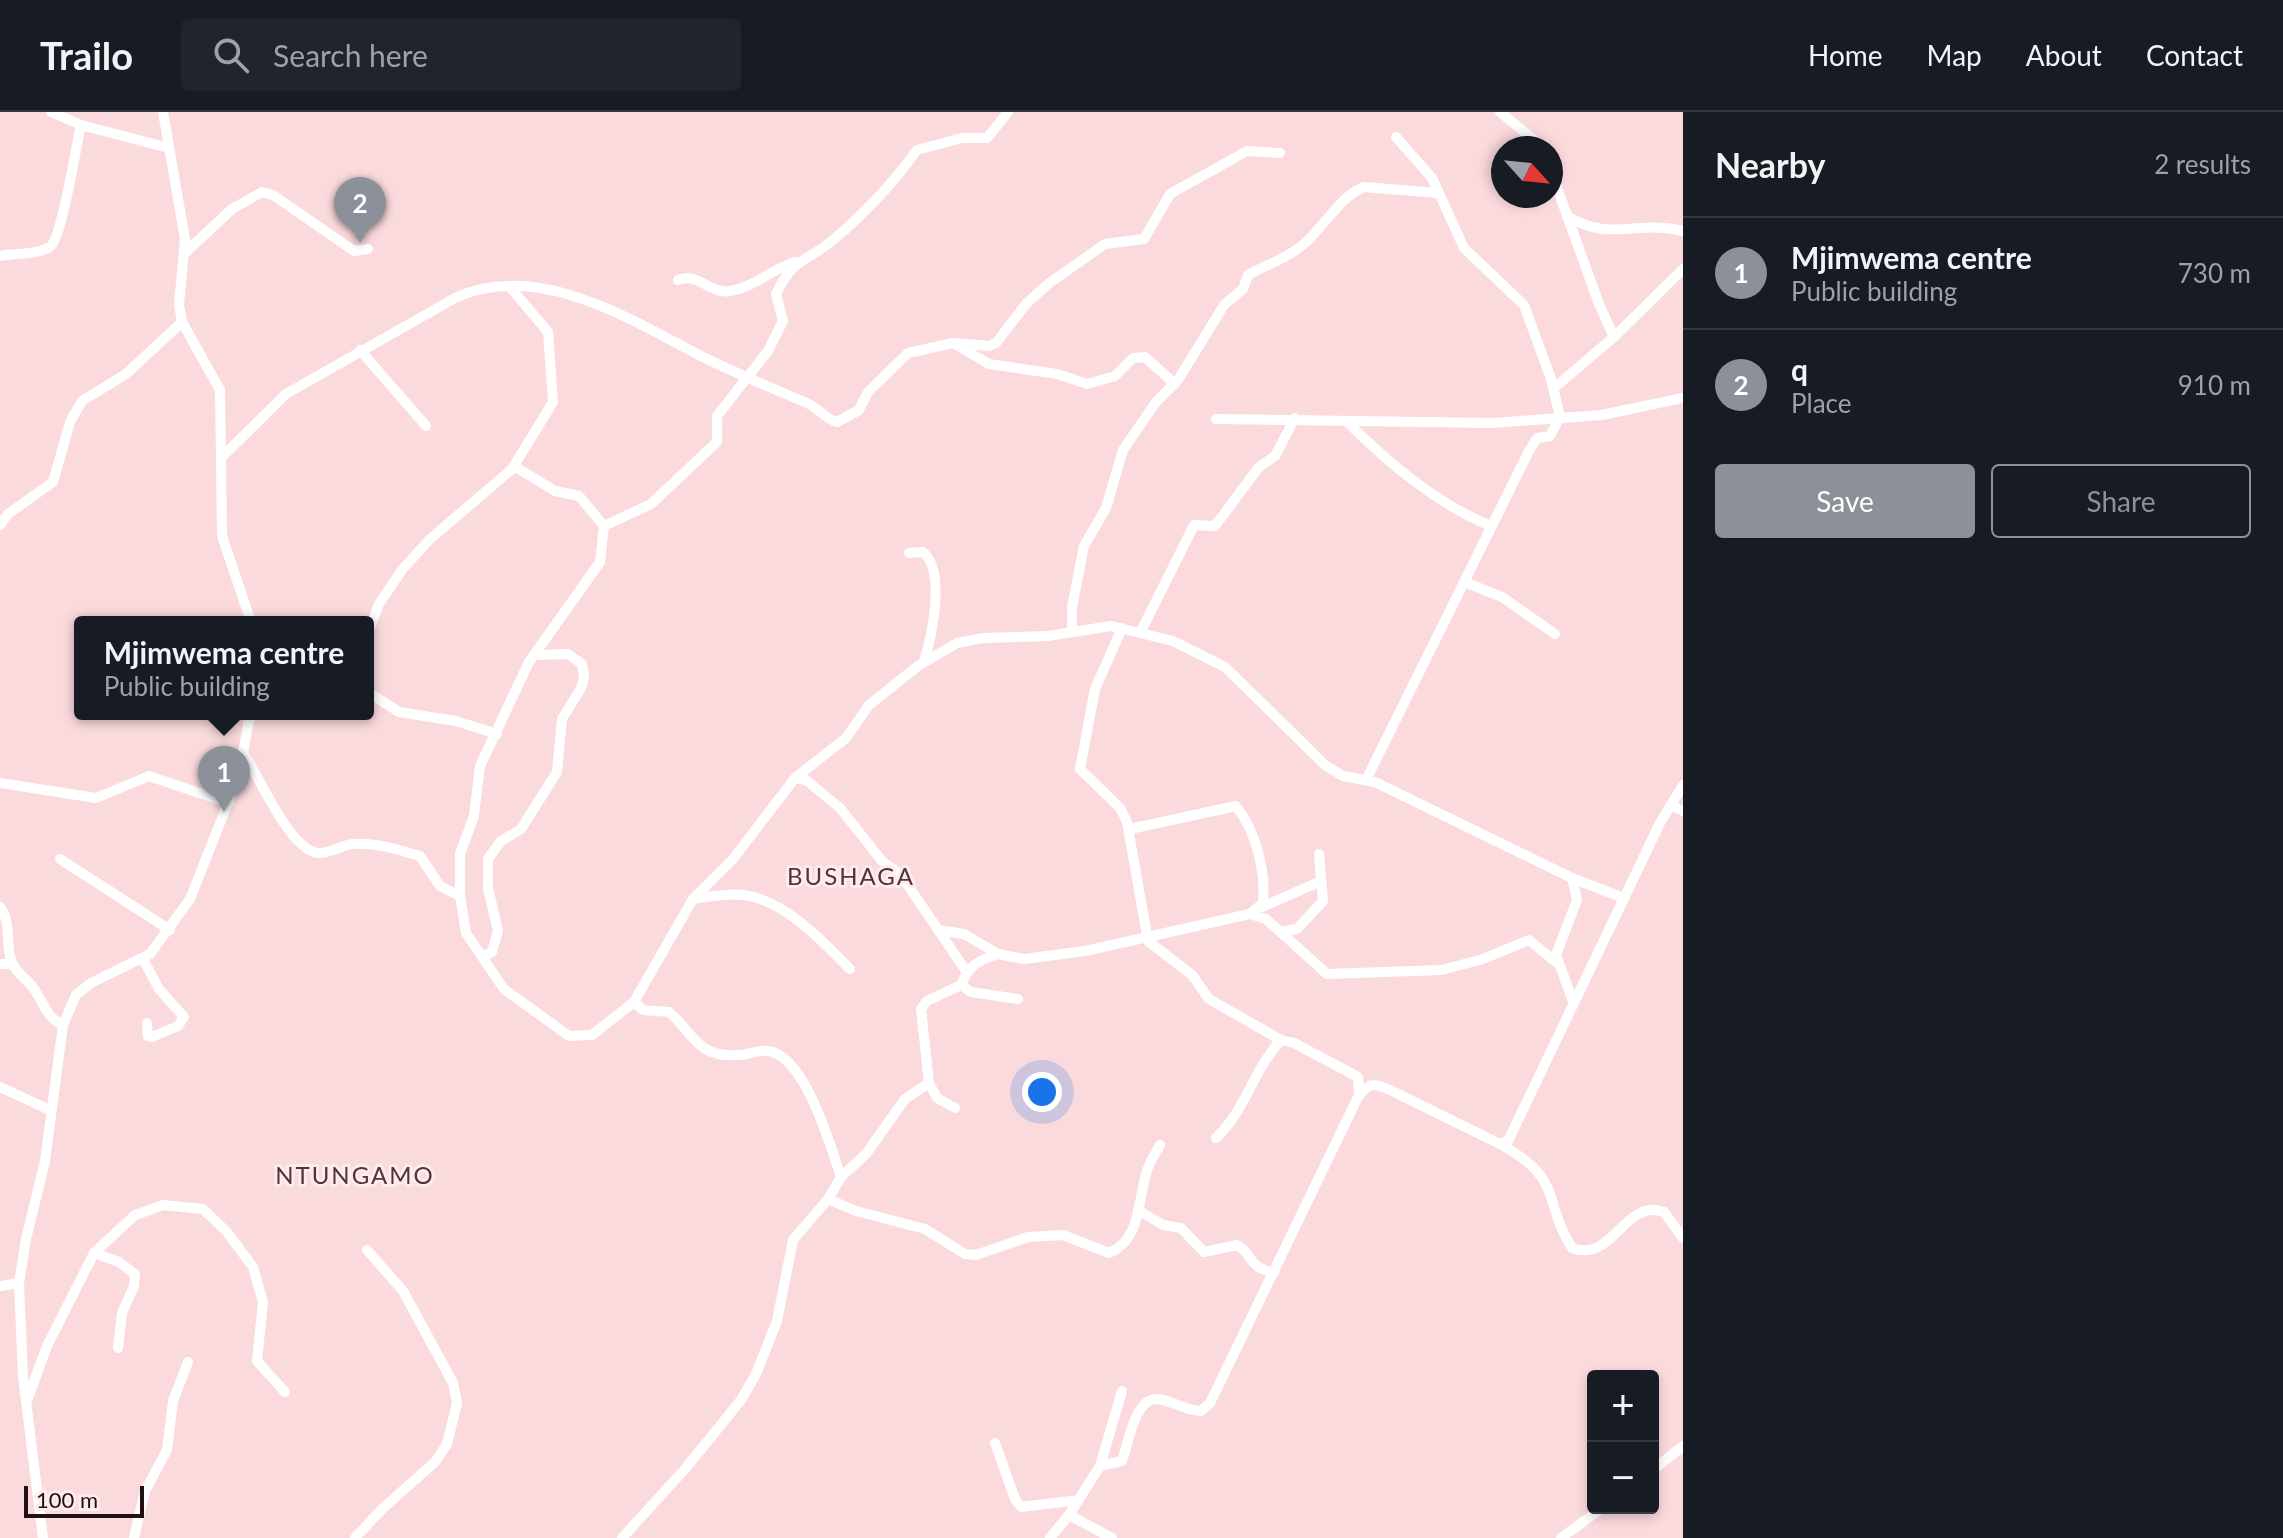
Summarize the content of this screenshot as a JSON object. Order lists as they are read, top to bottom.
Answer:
{
  "districts": ["BUSHAGA", "NTUNGAMO"],
  "scale_bar": "100 m",
  "north": "bottom right",
  "page": {
    "header": "Trailo",
    "search": "Search here",
    "nav": [
      "Home",
      "Map",
      "About",
      "Contact"
    ],
    "heading": ["Nearby", "2 results"],
    "pins": ["2", "1"],
    "list": [
      {
        "mark": "1",
        "name": "Mjimwema centre",
        "note": "Public building",
        "value": "730 m"
      },
      {
        "mark": "2",
        "name": "q",
        "note": "Place",
        "value": "910 m"
      }
    ],
    "buttons": ["Save", "Share"],
    "popup": ["Mjimwema centre", "Public building"],
    "map_buttons": ["+", "−"],
    "scale": "100 m"
  }
}
